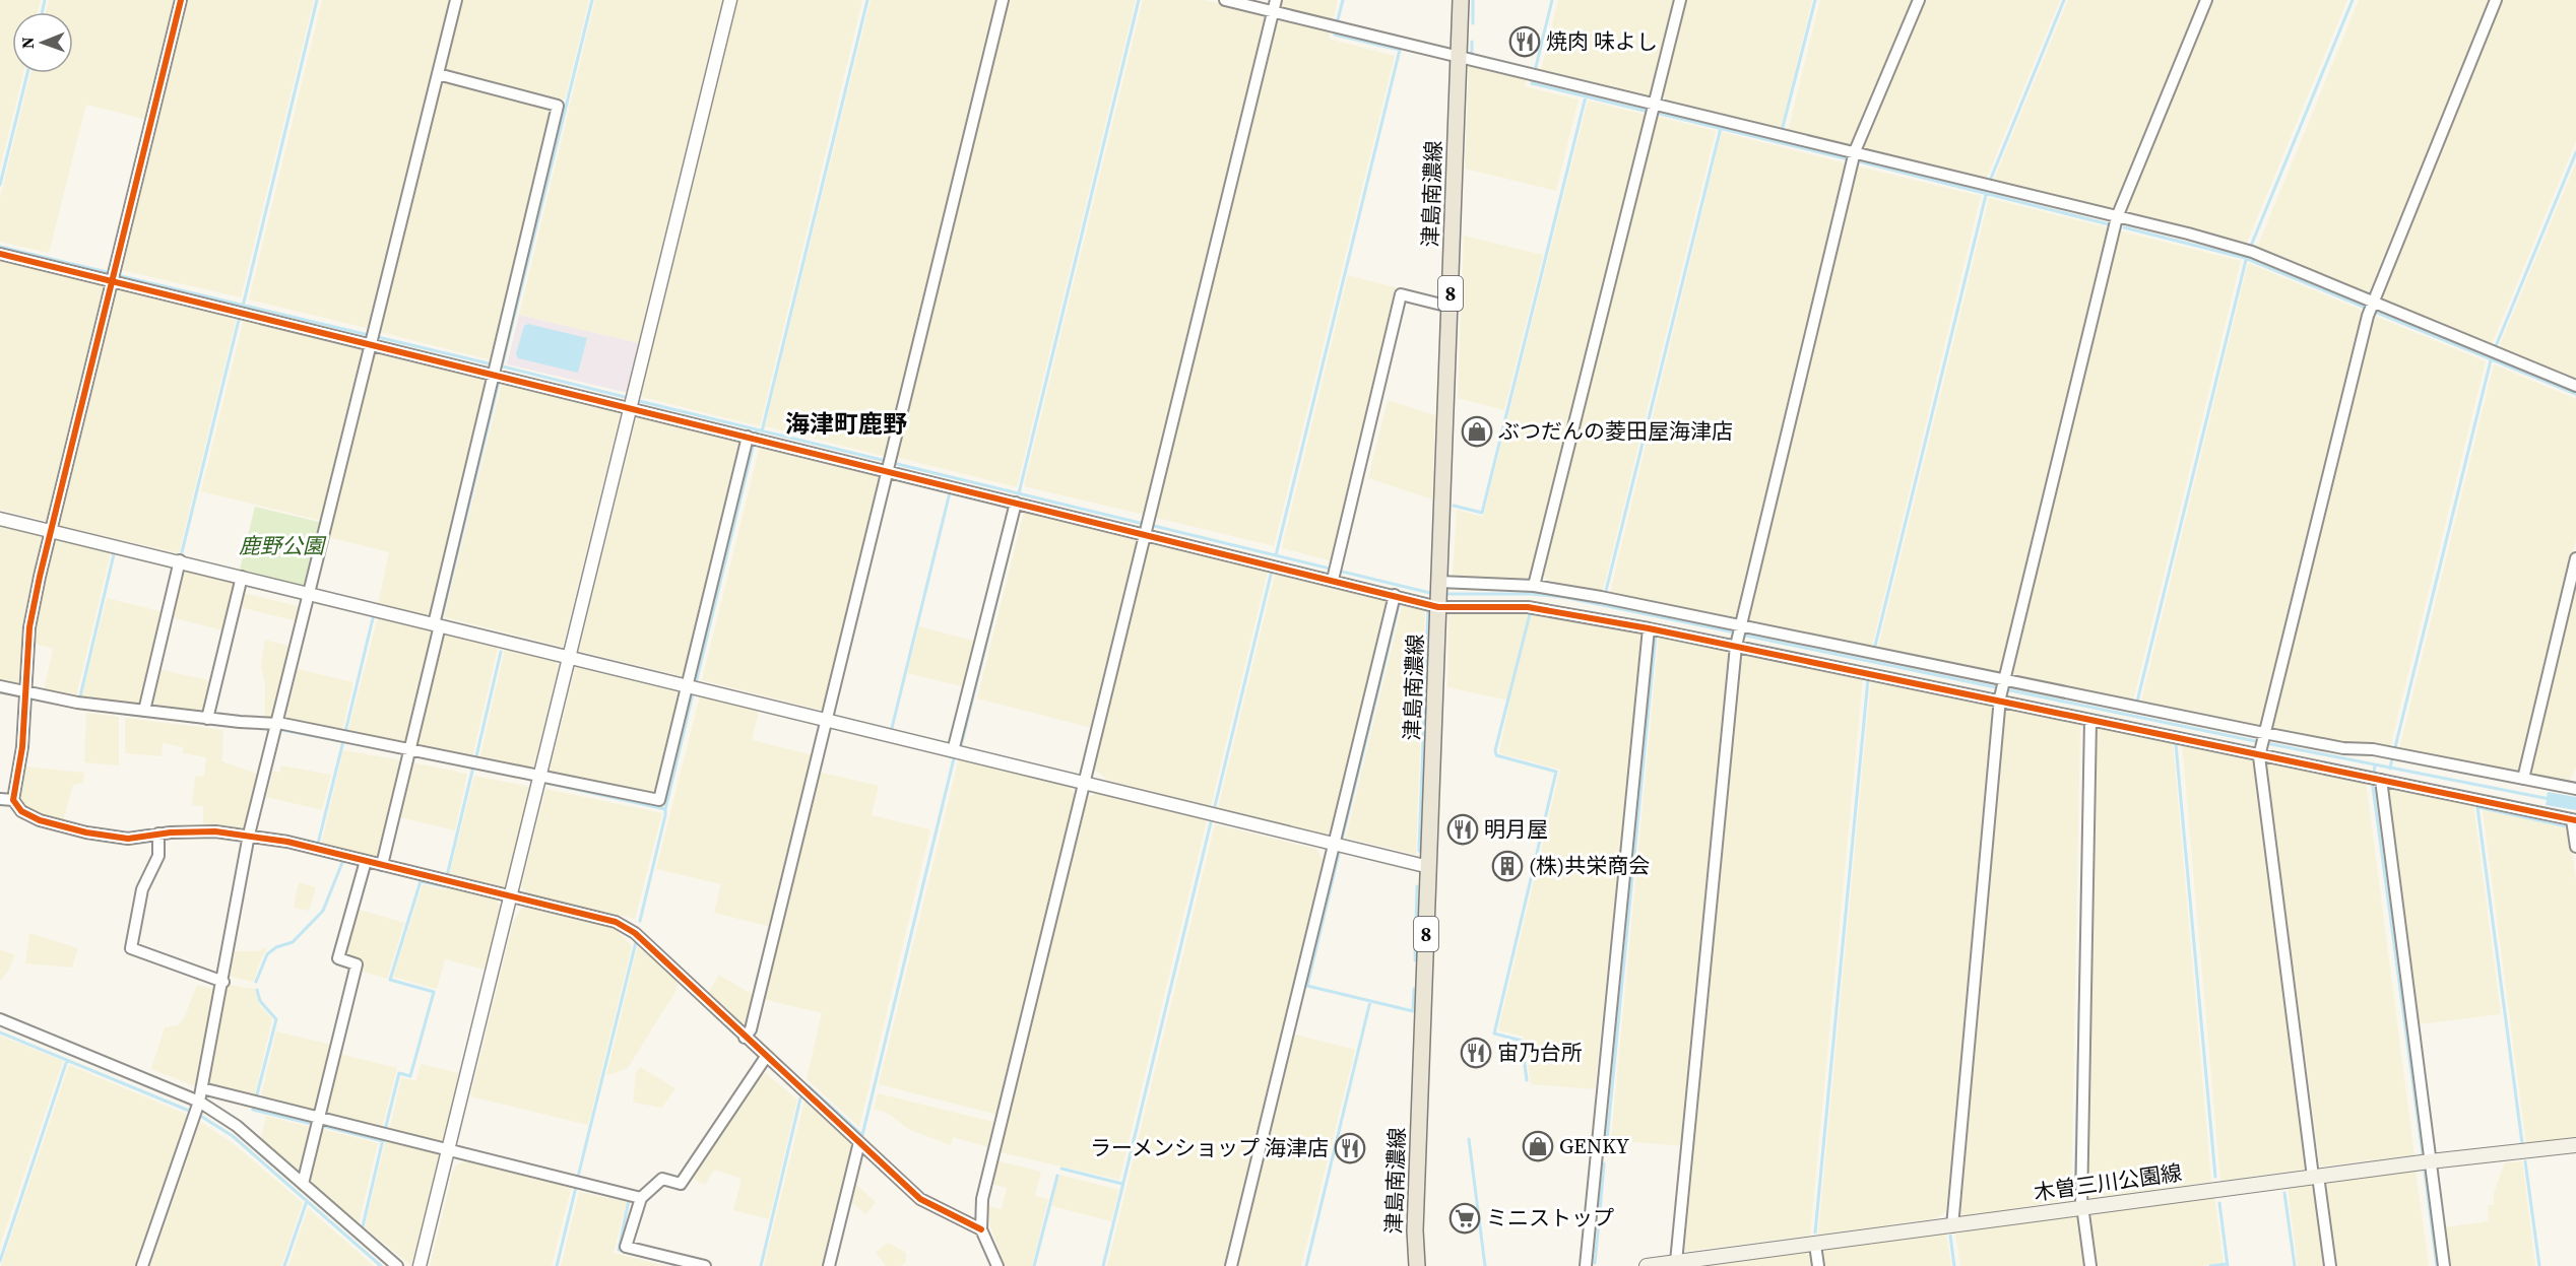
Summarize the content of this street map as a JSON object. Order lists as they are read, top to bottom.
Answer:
{
  "streets": {
    "main road": ["津島南濃線", "8", "木曽三川公園線"]
  },
  "districts": ["海津町鹿野"],
  "parks": ["鹿野公園"],
  "places": {
    "restaurant": [
      "焼肉 味よし",
      "明月屋",
      "宙乃台所",
      "ラーメンショップ 海津店"
    ],
    "shop": ["ぶつだんの菱田屋海津店", "GENKY"],
    "building": ["(株)共栄商会"],
    "supermarket": ["ミニストップ"]
  },
  "north": "left"
}
